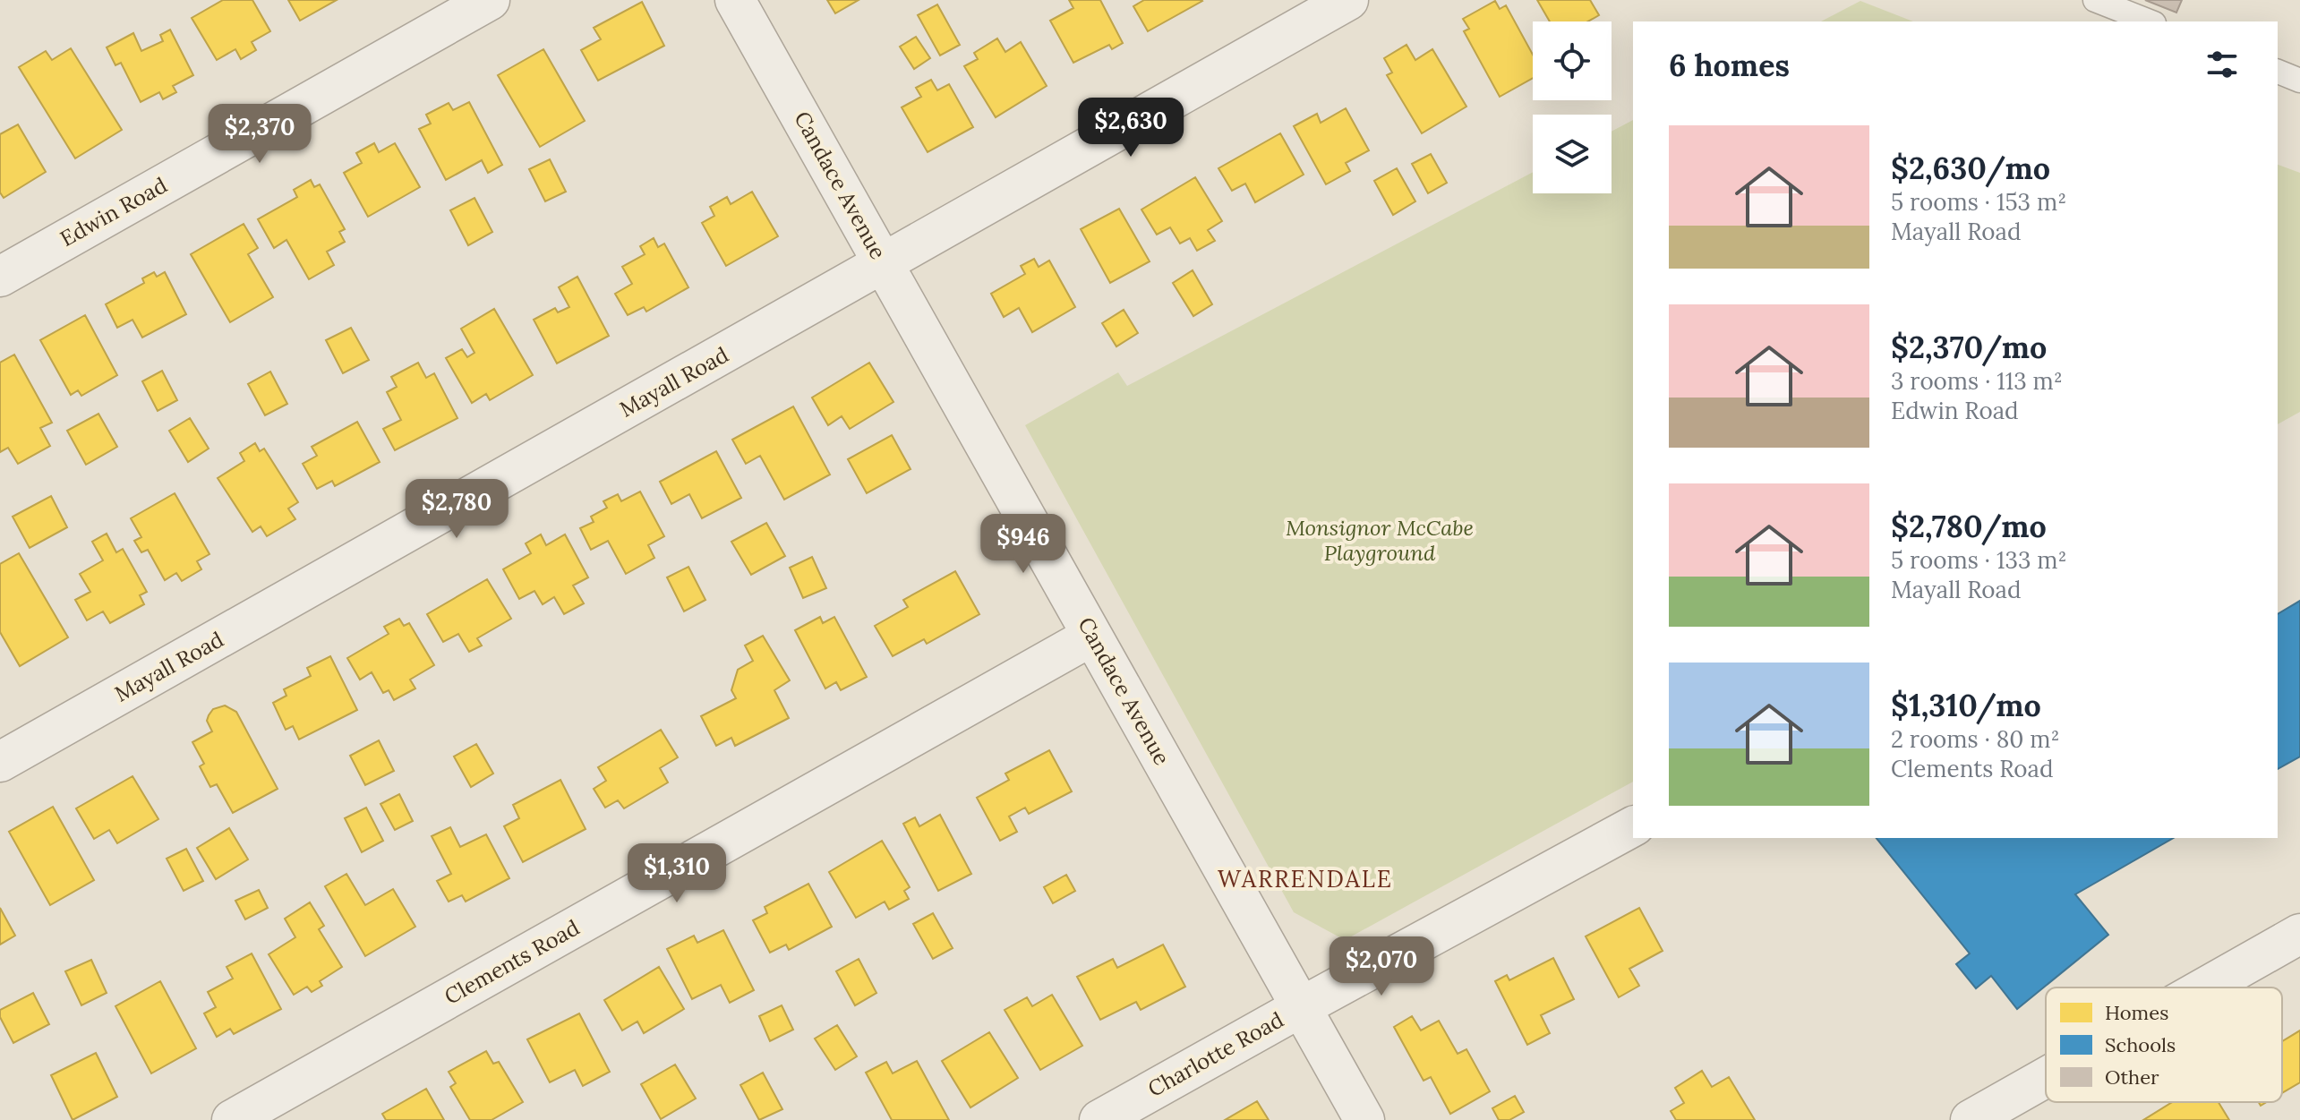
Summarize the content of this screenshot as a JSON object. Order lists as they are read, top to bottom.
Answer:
{
  "streets": {
    "street": [
      "Candace Avenue",
      "Edwin Road",
      "Mayall Road",
      "Clements Road",
      "Charlotte Road"
    ]
  },
  "crossings": [
    ["Candace Avenue", "Mayall Road"],
    ["Candace Avenue", "Clements Road"],
    ["Candace Avenue", "Charlotte Road"]
  ],
  "districts": ["WARRENDALE"],
  "parks": ["Monsignor McCabe Playground"],
  "legend": ["Homes", "Schools", "Other"],
  "page": {
    "heading": "6 homes",
    "price": [
      "$2,630",
      "$2,370",
      "$2,780",
      "$946",
      "$1,310",
      "$2,070"
    ],
    "list": [
      {
        "name": "$2,630/mo",
        "note": "5 rooms · 153 m² · Mayall Road"
      },
      {
        "name": "$2,370/mo",
        "note": "3 rooms · 113 m² · Edwin Road"
      },
      {
        "name": "$2,780/mo",
        "note": "5 rooms · 133 m² · Mayall Road"
      },
      {
        "name": "$1,310/mo",
        "note": "2 rooms · 80 m² · Clements Road"
      }
    ]
  }
}
